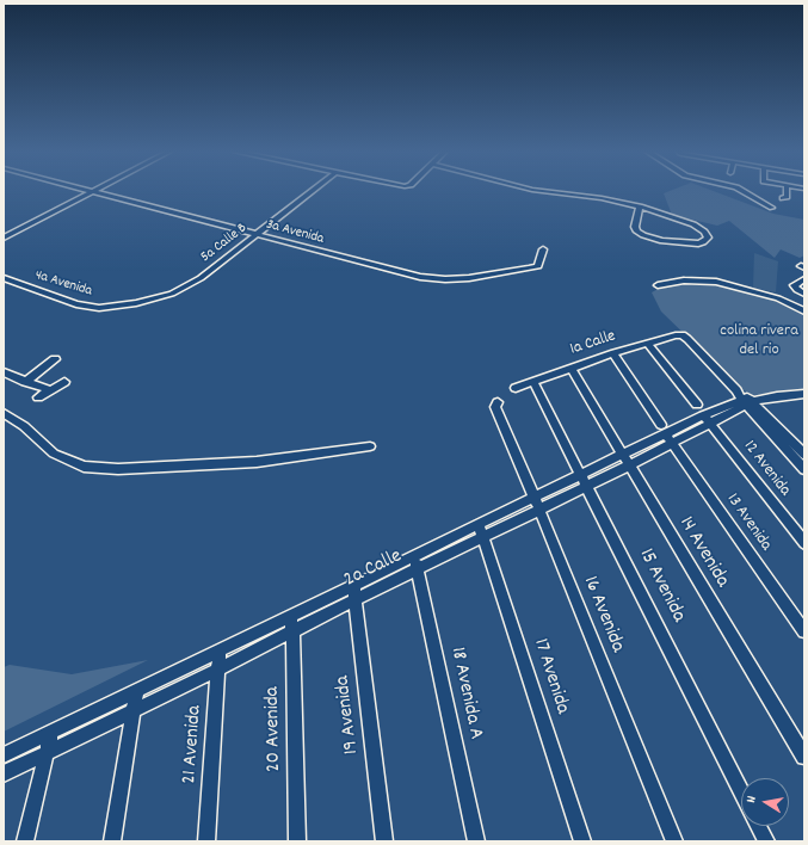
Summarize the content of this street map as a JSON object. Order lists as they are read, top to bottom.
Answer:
{
  "streets": {
    "street": [
      "3a Avenida",
      "5a Calle B",
      "4a Avenida",
      "1a Calle",
      "12 Avenida",
      "13 Avenida",
      "14 Avenida",
      "2a Calle",
      "15 Avenida",
      "16 Avenida",
      "17 Avenida",
      "18 Avenida A",
      "19 Avenida",
      "20 Avenida",
      "21 Avenida"
    ]
  },
  "crossings": [
    ["3a Avenida", "5a Calle B"],
    ["5a Calle B", "4a Avenida"],
    ["1a Calle", "13 Avenida"],
    ["1a Calle", "14 Avenida"],
    ["1a Calle", "2a Calle"],
    ["1a Calle", "15 Avenida"],
    ["12 Avenida", "2a Calle"],
    ["13 Avenida", "2a Calle"],
    ["14 Avenida", "2a Calle"],
    ["2a Calle", "15 Avenida"],
    ["2a Calle", "16 Avenida"],
    ["2a Calle", "17 Avenida"],
    ["2a Calle", "18 Avenida A"],
    ["2a Calle", "19 Avenida"],
    ["2a Calle", "20 Avenida"],
    ["2a Calle", "21 Avenida"]
  ],
  "parks": ["colina rivera del rio"],
  "north": "left"
}
